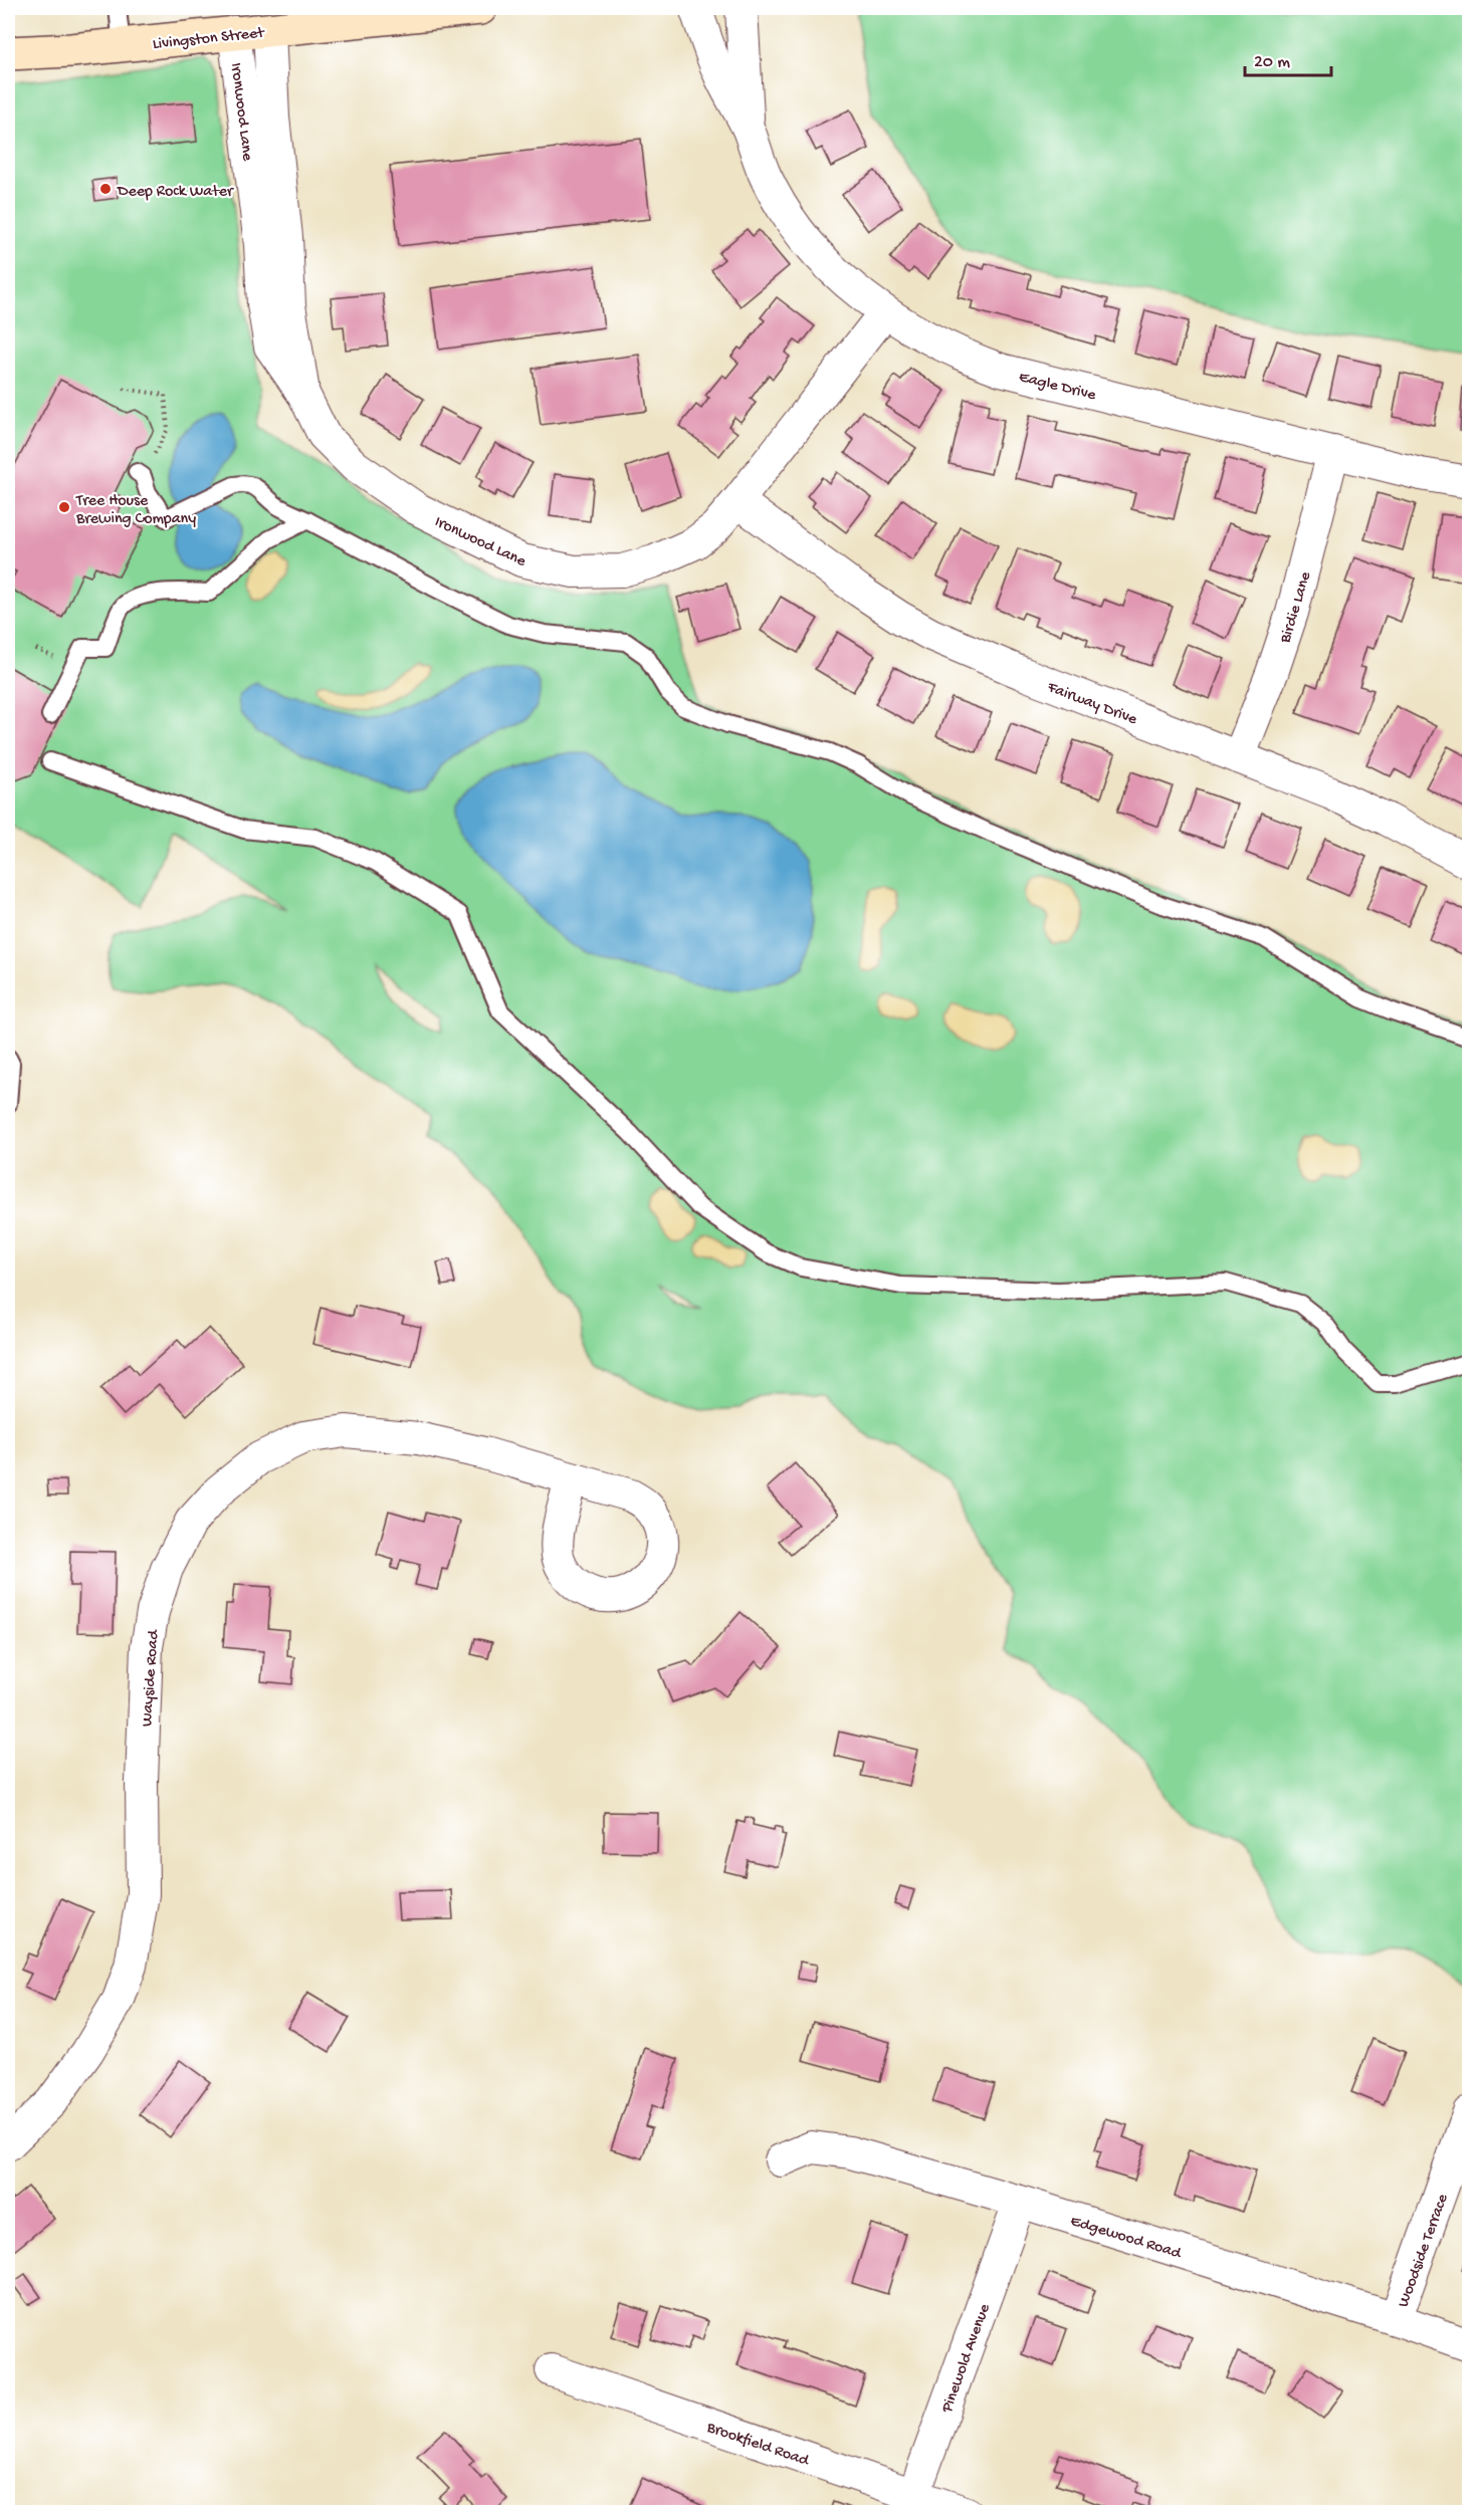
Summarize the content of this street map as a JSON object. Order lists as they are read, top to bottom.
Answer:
{
  "streets": {
    "street": [
      "Livingston Street",
      "Ironwood Lane",
      "Eagle Drive",
      "Birdie Lane",
      "Fairway Drive",
      "Wayside Road",
      "Edgewood Road",
      "Woodside Terrace",
      "Pinewold Avenue",
      "Brookfield Road"
    ]
  },
  "crossings": [
    ["Livingston Street", "Ironwood Lane"],
    ["Ironwood Lane", "Eagle Drive"],
    ["Ironwood Lane", "Fairway Drive"],
    ["Eagle Drive", "Birdie Lane"],
    ["Birdie Lane", "Fairway Drive"],
    ["Edgewood Road", "Woodside Terrace"],
    ["Edgewood Road", "Pinewold Avenue"],
    ["Pinewold Avenue", "Brookfield Road"]
  ],
  "places": ["Deep Rock Water", "Tree House Brewing Company"],
  "scale_bar": "20 m"
}
